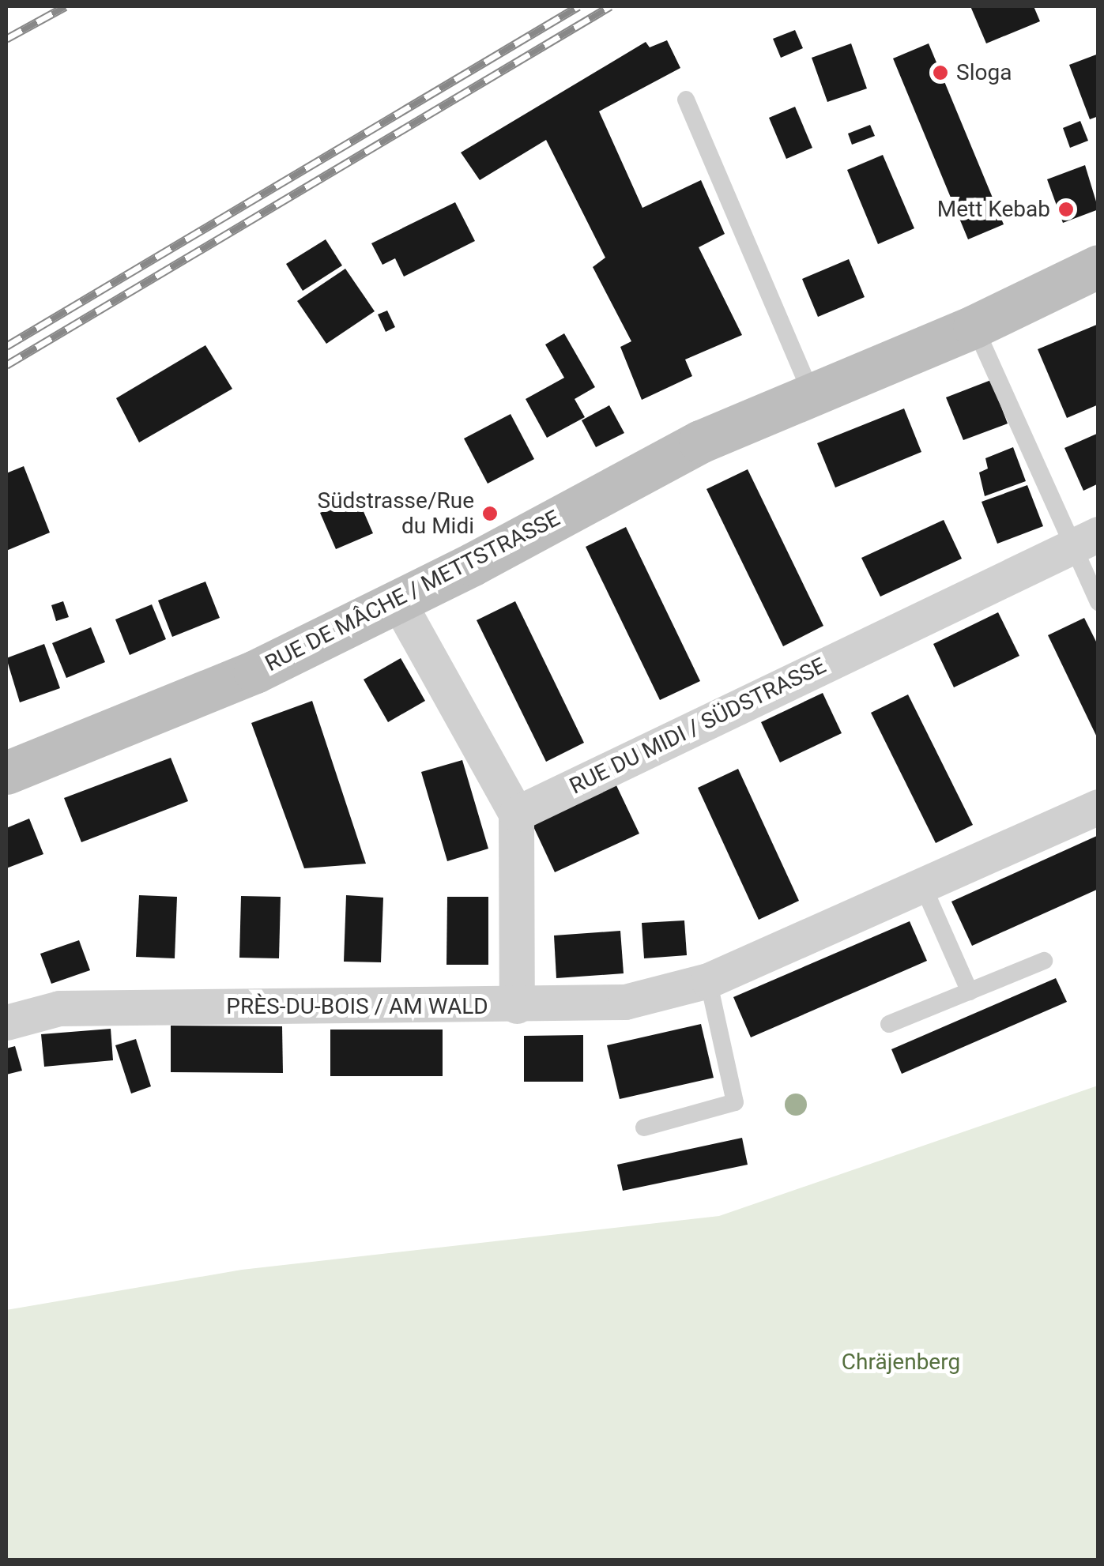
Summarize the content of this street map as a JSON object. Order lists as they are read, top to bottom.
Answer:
{
  "streets": {
    "main road": ["RUE DE MÂCHE / METTSTRASSE"],
    "street": ["RUE DU MIDI / SÜDSTRASSE", "PRÈS-DU-BOIS / AM WALD"]
  },
  "parks": ["Chräjenberg"],
  "places": ["Sloga", "Mett Kebab", "Südstrasse/Rue du Midi"]
}
